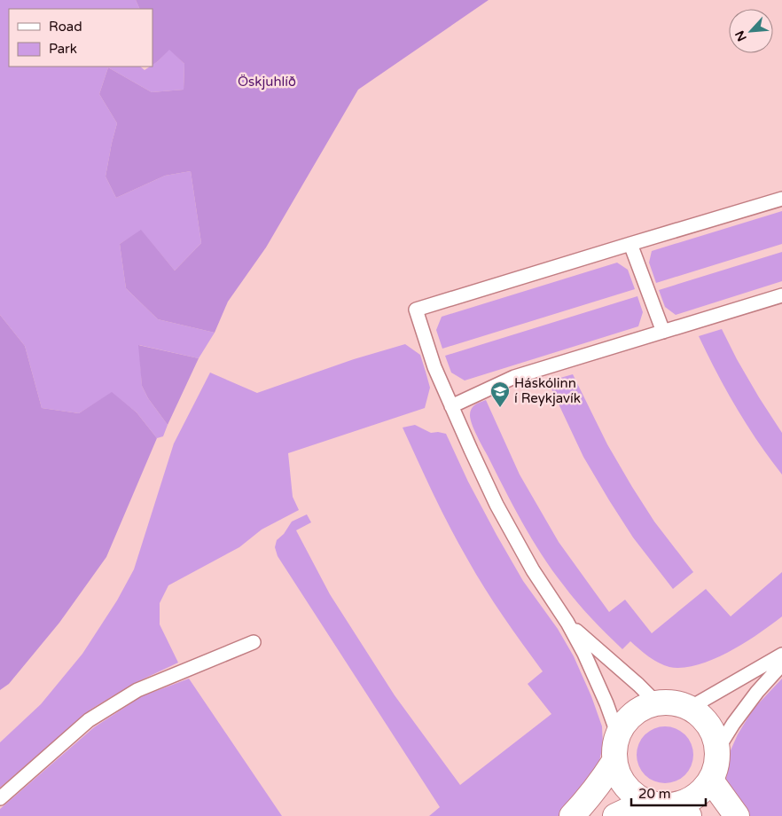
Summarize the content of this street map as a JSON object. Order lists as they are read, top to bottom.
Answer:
{
  "parks": ["Öskjuhlíð"],
  "places": {
    "school or university": ["Háskólinn í Reykjavík"]
  },
  "legend": ["Road", "Park"],
  "scale_bar": "20 m",
  "north": "bottom left"
}
